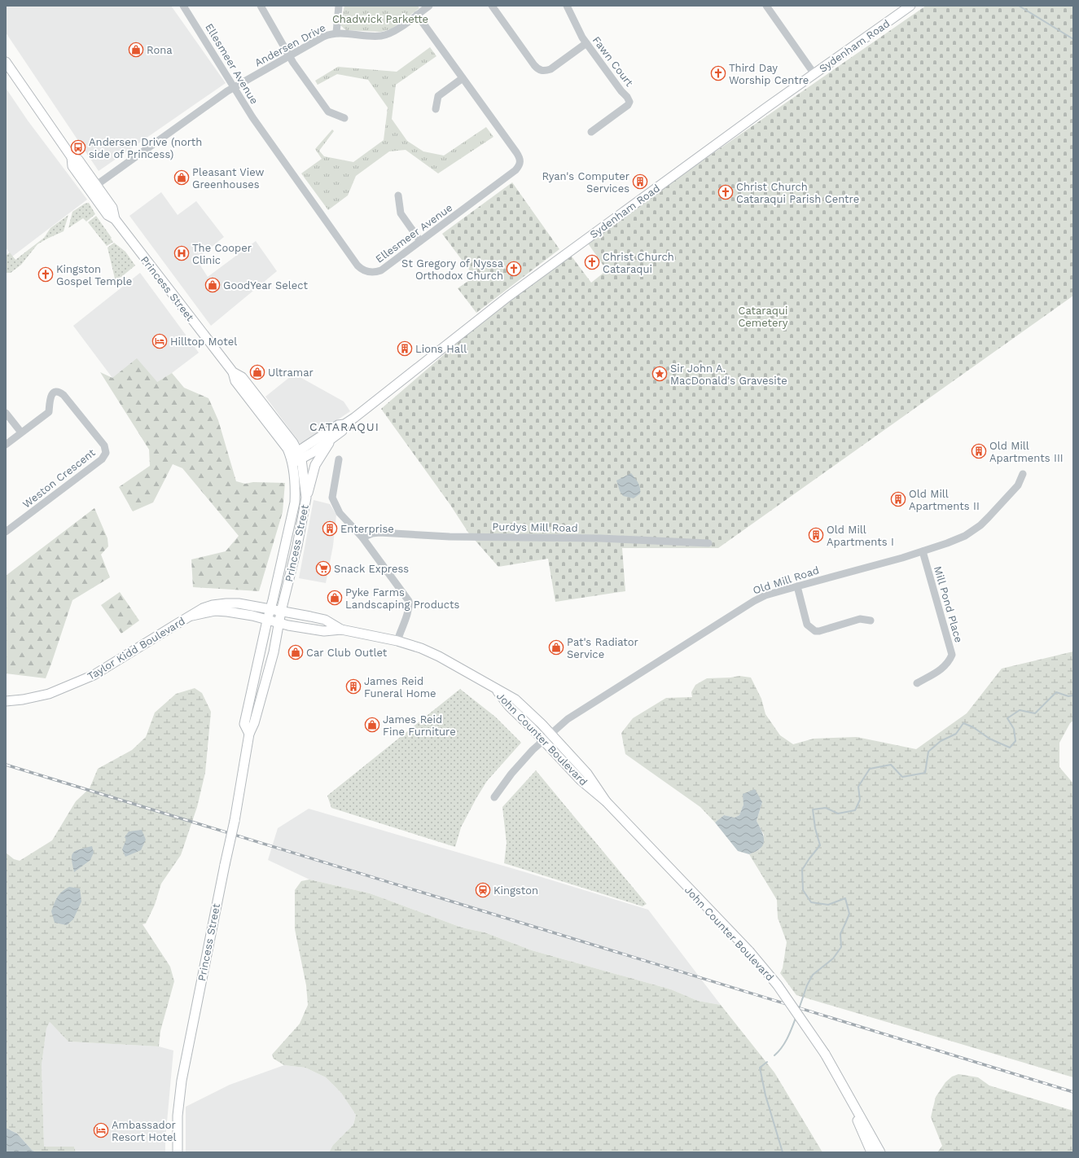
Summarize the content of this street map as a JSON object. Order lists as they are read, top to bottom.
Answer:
{
  "streets": {
    "main road": [
      "Sydenham Road",
      "Princess Street",
      "Taylor Kidd Boulevard",
      "John Counter Boulevard"
    ],
    "street": [
      "Andersen Drive",
      "Fawn Court",
      "Ellesmeer Avenue",
      "Weston Crescent",
      "Purdys Mill Road",
      "Old Mill Road",
      "Mill Pond Place"
    ]
  },
  "crossings": [
    ["Andersen Drive", "Ellesmeer Avenue"],
    ["Andersen Drive", "Princess Street"],
    ["Sydenham Road", "Princess Street"],
    ["Princess Street", "Taylor Kidd Boulevard"],
    ["Princess Street", "John Counter Boulevard"],
    ["Old Mill Road", "Mill Pond Place"],
    ["Old Mill Road", "John Counter Boulevard"],
    ["Taylor Kidd Boulevard", "John Counter Boulevard"]
  ],
  "districts": ["CATARAQUI"],
  "parks": ["Chadwick Parkette", "Cataraqui Cemetery"],
  "places": {
    "shop": [
      "Rona",
      "Pleasant View Greenhouses",
      "GoodYear Select",
      "Ultramar",
      "Pyke Farms Landscaping Products",
      "Pat's Radiator Service",
      "Car Club Outlet",
      "James Reid Fine Furniture"
    ],
    "church": [
      "Third Day Worship Centre",
      "Christ Church Cataraqui Parish Centre",
      "Christ Church Cataraqui",
      "St Gregory of Nyssa Orthodox Church",
      "Kingston Gospel Temple"
    ],
    "bus stop": ["Andersen Drive (north side of Princess)"],
    "building": [
      "Ryan's Computer Services",
      "Lions Hall",
      "Old Mill Apartments III",
      "Old Mill Apartments II",
      "Enterprise",
      "Old Mill Apartments I",
      "James Reid Funeral Home"
    ],
    "hospital": ["The Cooper Clinic"],
    "hotel": ["Hilltop Motel", "Ambassador Resort Hotel"],
    "place": ["Sir John A. MacDonald's Gravesite"],
    "supermarket": ["Snack Express"],
    "station": ["Kingston"]
  }
}
